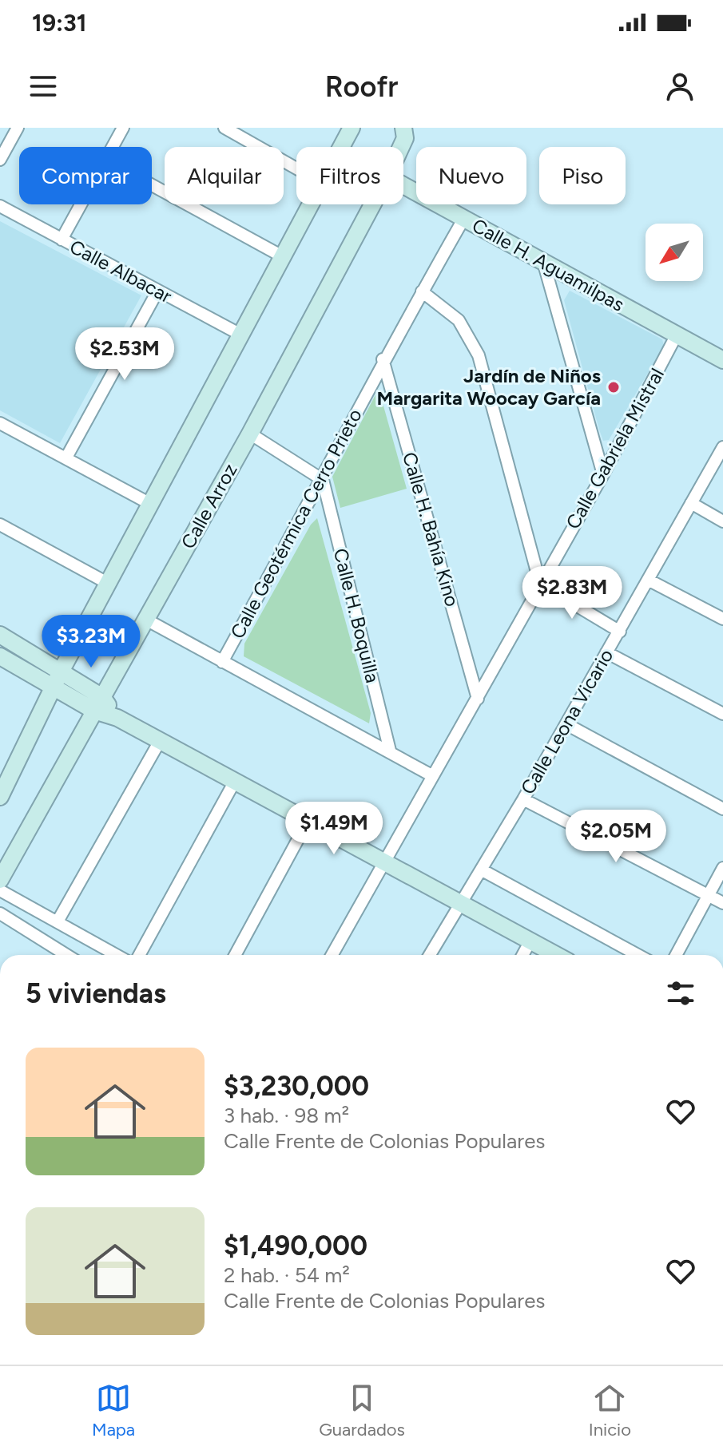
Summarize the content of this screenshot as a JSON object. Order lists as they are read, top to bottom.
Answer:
{
  "streets": {
    "street": [
      "Calle H. Aguamilpas",
      "Calle Albacar",
      "Calle Gabriela Mistral",
      "Calle Arroz",
      "Calle Geotérmica Cerro Prieto",
      "Calle H. Bahía Kino",
      "Calle H. Boquilla",
      "Calle Leona Vicario"
    ]
  },
  "crossings": [
    ["Calle H. Aguamilpas", "Calle Gabriela Mistral"],
    ["Calle H. Aguamilpas", "Calle Geotérmica Cerro Prieto"],
    ["Calle Gabriela Mistral", "Calle H. Bahía Kino"],
    ["Calle Geotérmica Cerro Prieto", "Calle H. Bahía Kino"],
    ["Calle Geotérmica Cerro Prieto", "Calle H. Boquilla"]
  ],
  "places": ["Jardín de Niños Margarita Woocay García"],
  "north": "bottom left",
  "page": {
    "status": "19:31",
    "header": "Roofr",
    "chip": [
      "Comprar",
      "Alquilar",
      "Filtros",
      "Nuevo",
      "Piso"
    ],
    "price": [
      "$2.53M",
      "$2.83M",
      "$3.23M",
      "$1.49M",
      "$2.05M"
    ],
    "heading": "5 viviendas",
    "list": [
      {
        "name": "$3,230,000",
        "note": "3 hab. · 98 m² · Calle Frente de Colonias Populares"
      },
      {
        "name": "$1,490,000",
        "note": "2 hab. · 54 m² · Calle Frente de Colonias Populares"
      }
    ],
    "tabs": ["Mapa", "Guardados", "Inicio"]
  }
}
